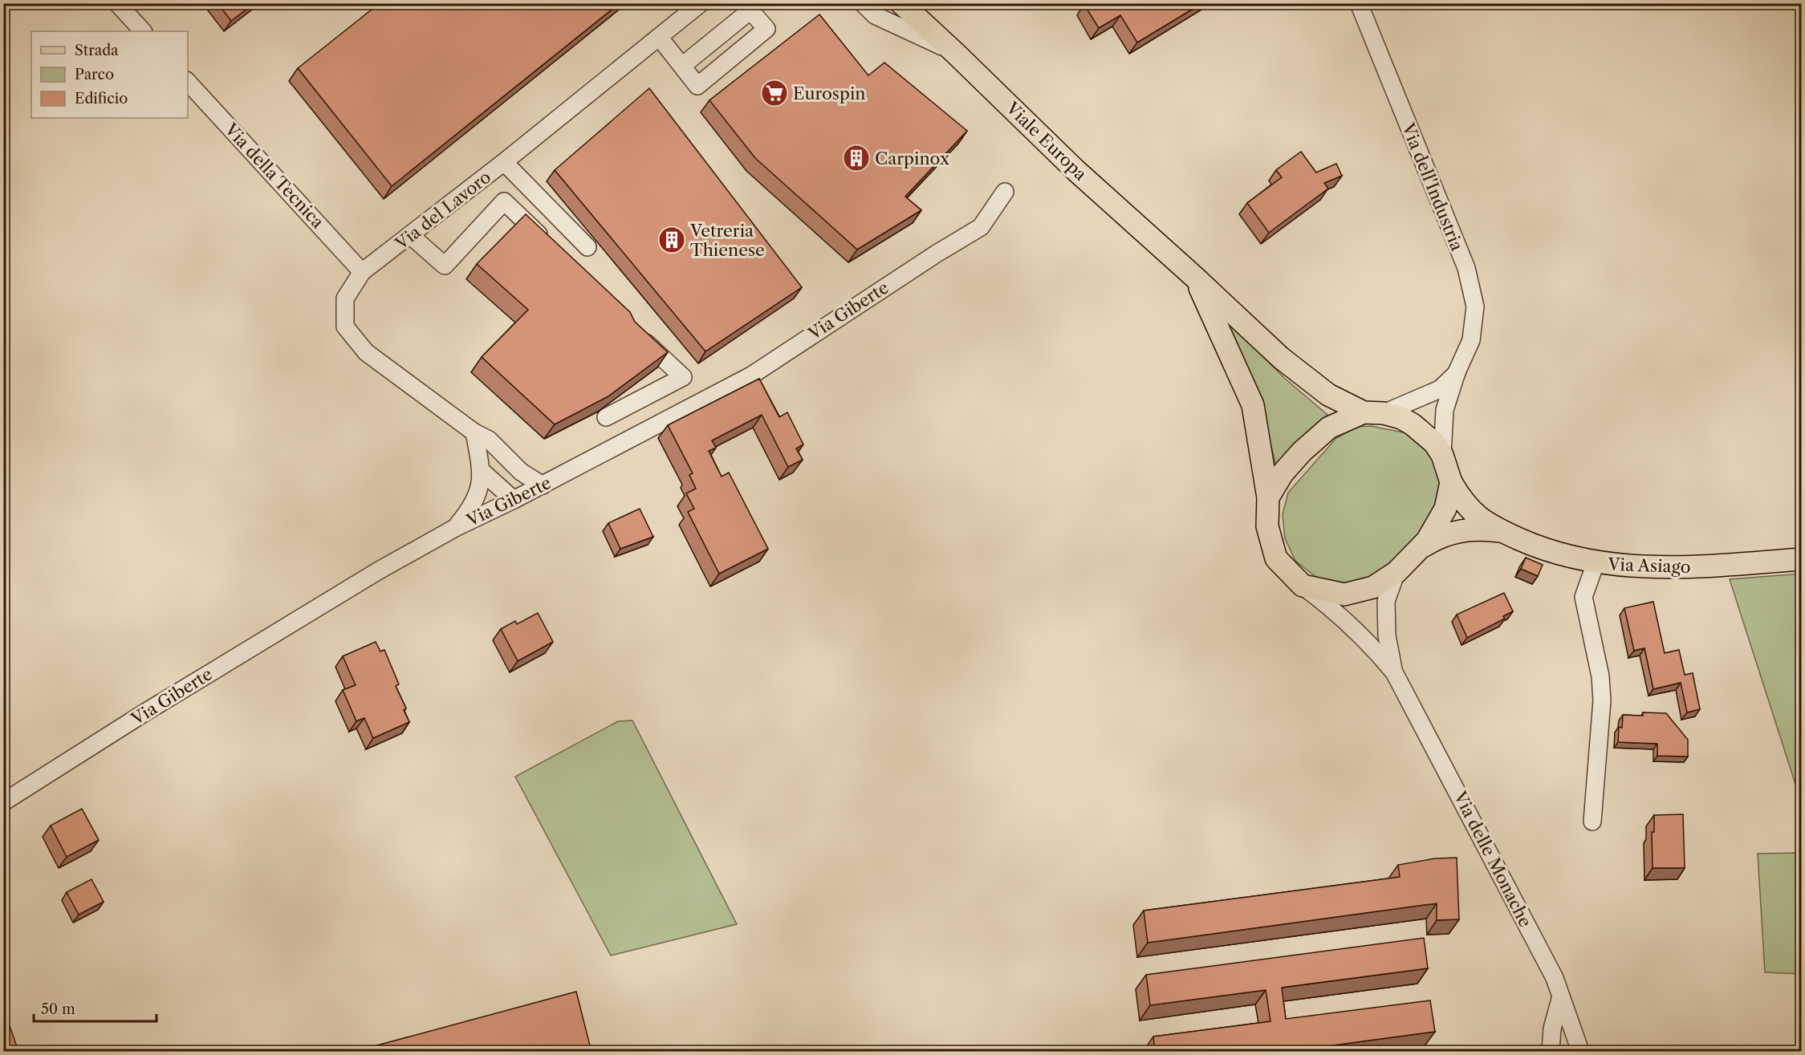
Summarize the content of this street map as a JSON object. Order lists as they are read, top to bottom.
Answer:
{
  "streets": {
    "main road": ["Viale Europa", "Via Asiago"],
    "street": [
      "Via della Tecnica",
      "Via dell'Industria",
      "Via del Lavoro",
      "Via Giberte",
      "Via delle Monache"
    ]
  },
  "crossings": [
    ["Viale Europa", "Via dell'Industria"],
    ["Via della Tecnica", "Via del Lavoro"],
    ["Via del Lavoro", "Via Giberte"]
  ],
  "places": {
    "supermarket": ["Eurospin"],
    "building": ["Carpinox", "Vetreria Thienese"]
  },
  "legend": ["Strada", "Parco", "Edificio"],
  "scale_bar": "50 m"
}
